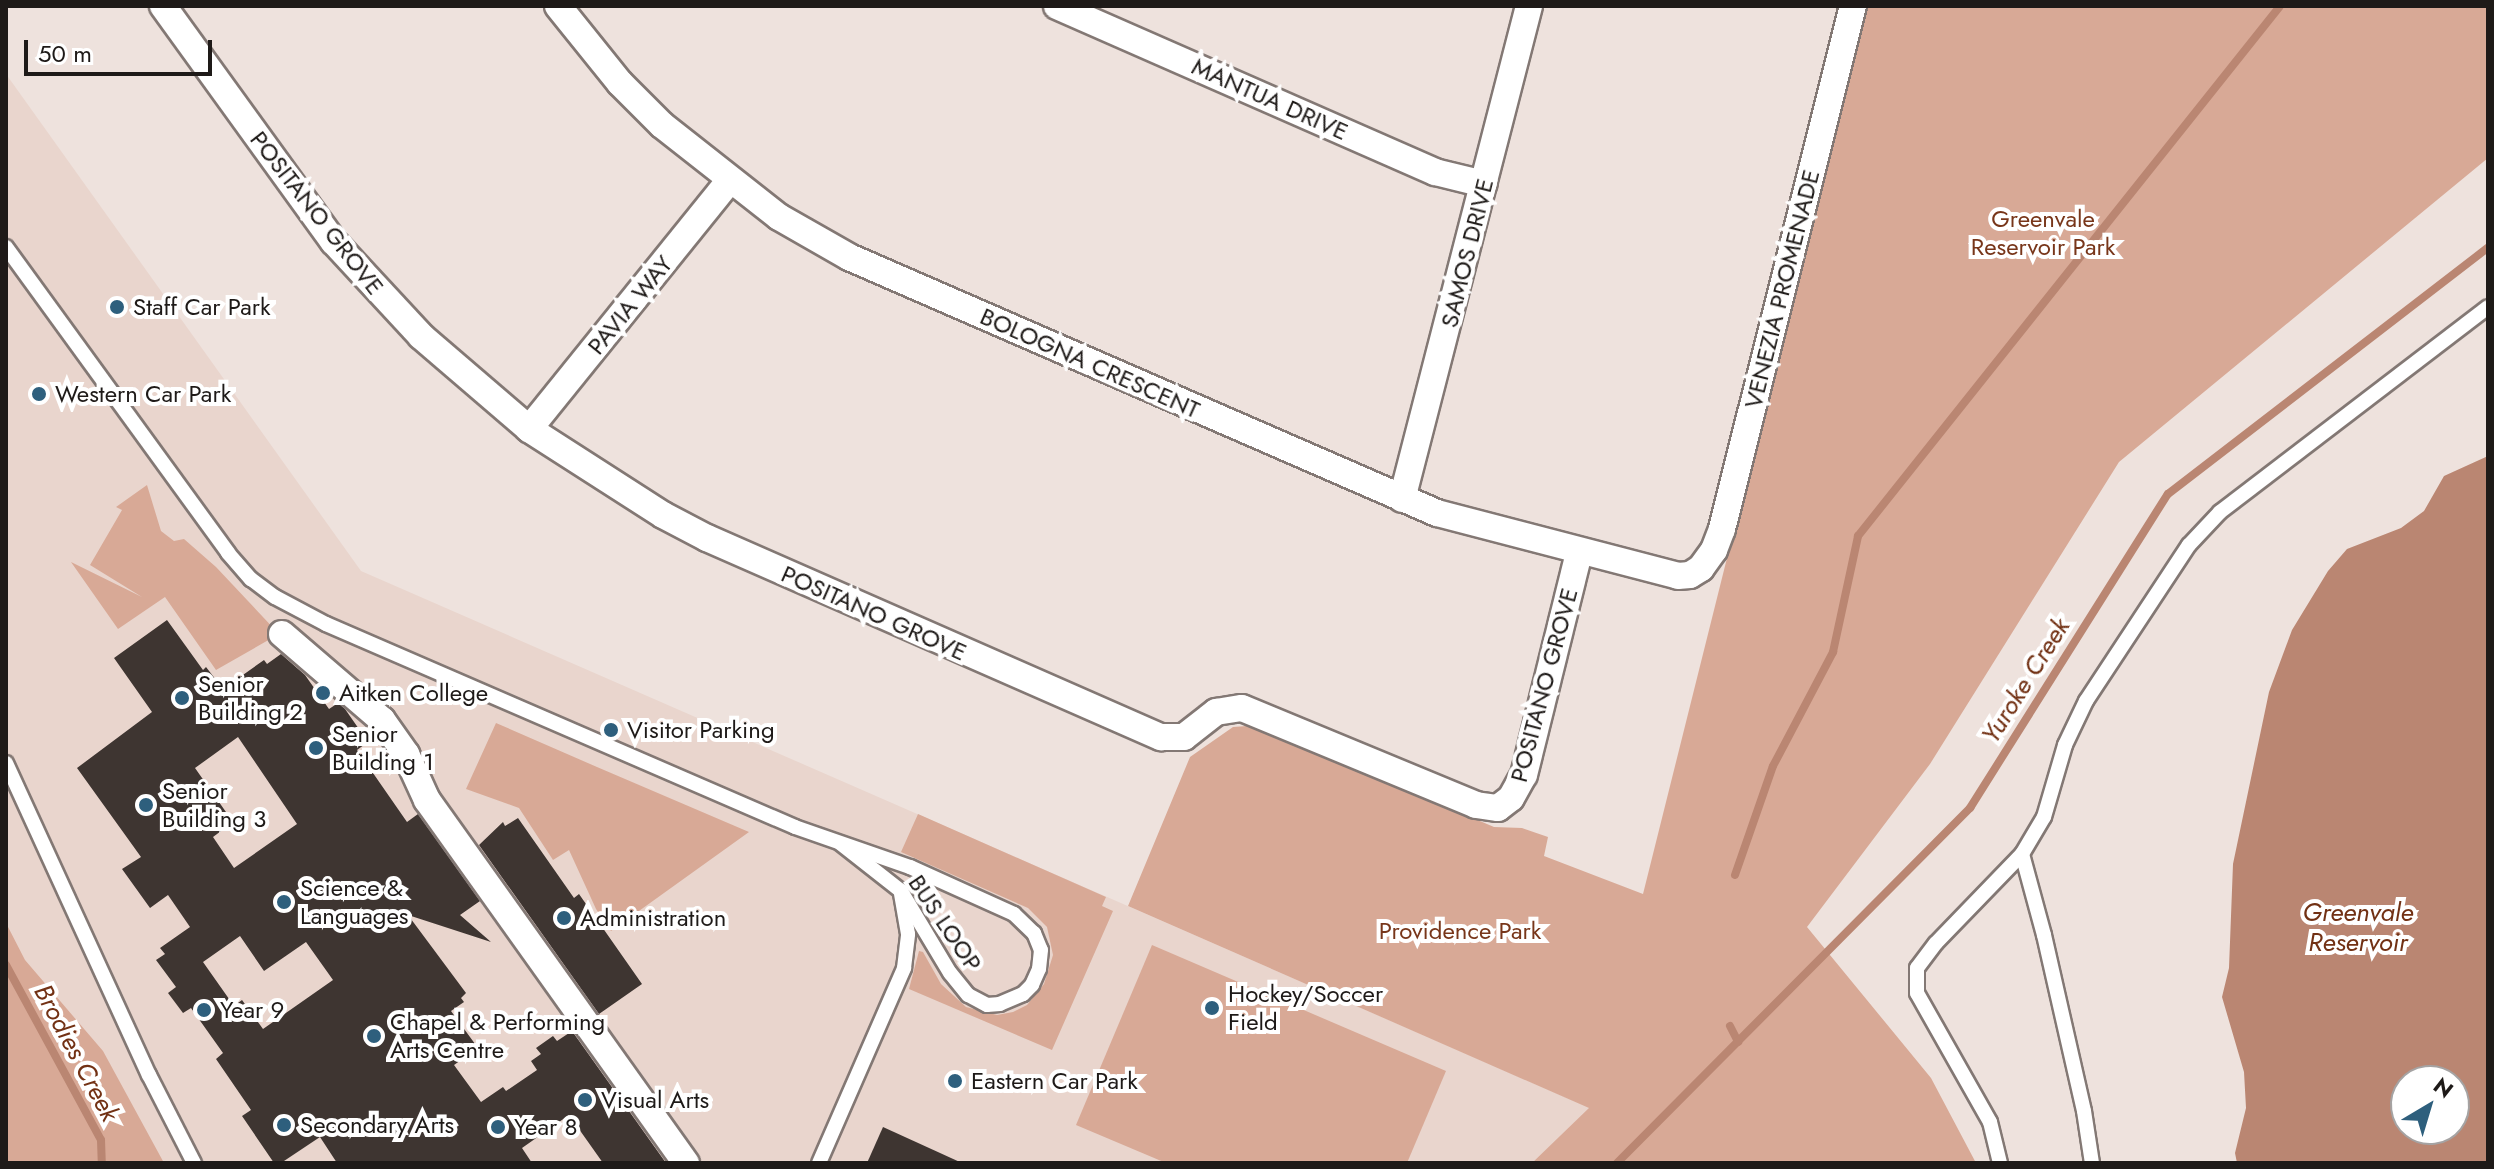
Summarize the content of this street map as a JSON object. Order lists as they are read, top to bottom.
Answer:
{
  "streets": {
    "street": [
      "MANTUA DRIVE",
      "POSITANO GROVE",
      "SAMOS DRIVE",
      "VENEZIA PROMENADE",
      "PAVIA WAY",
      "BOLOGNA CRESCENT"
    ],
    "lane": ["BUS LOOP"]
  },
  "crossings": [
    ["MANTUA DRIVE", "SAMOS DRIVE"],
    ["POSITANO GROVE", "PAVIA WAY"],
    ["POSITANO GROVE", "BOLOGNA CRESCENT"],
    ["SAMOS DRIVE", "BOLOGNA CRESCENT"],
    ["VENEZIA PROMENADE", "BOLOGNA CRESCENT"],
    ["PAVIA WAY", "BOLOGNA CRESCENT"]
  ],
  "water": ["Yuroke Creek", "Greenvale Reservoir", "Brodies Creek"],
  "parks": ["Greenvale Reservoir Park", "Providence Park"],
  "places": [
    "Staff Car Park",
    "Western Car Park",
    "Aitken College",
    "Senior Building 2",
    "Visitor Parking",
    "Senior Building 1",
    "Senior Building 3",
    "Science & Languages",
    "Administration",
    "Hockey/Soccer Field",
    "Year 9",
    "Chapel & Performing Arts Centre",
    "Eastern Car Park",
    "Visual Arts",
    "Secondary Arts",
    "Year 8"
  ],
  "scale_bar": "50 m",
  "north": "top right"
}
